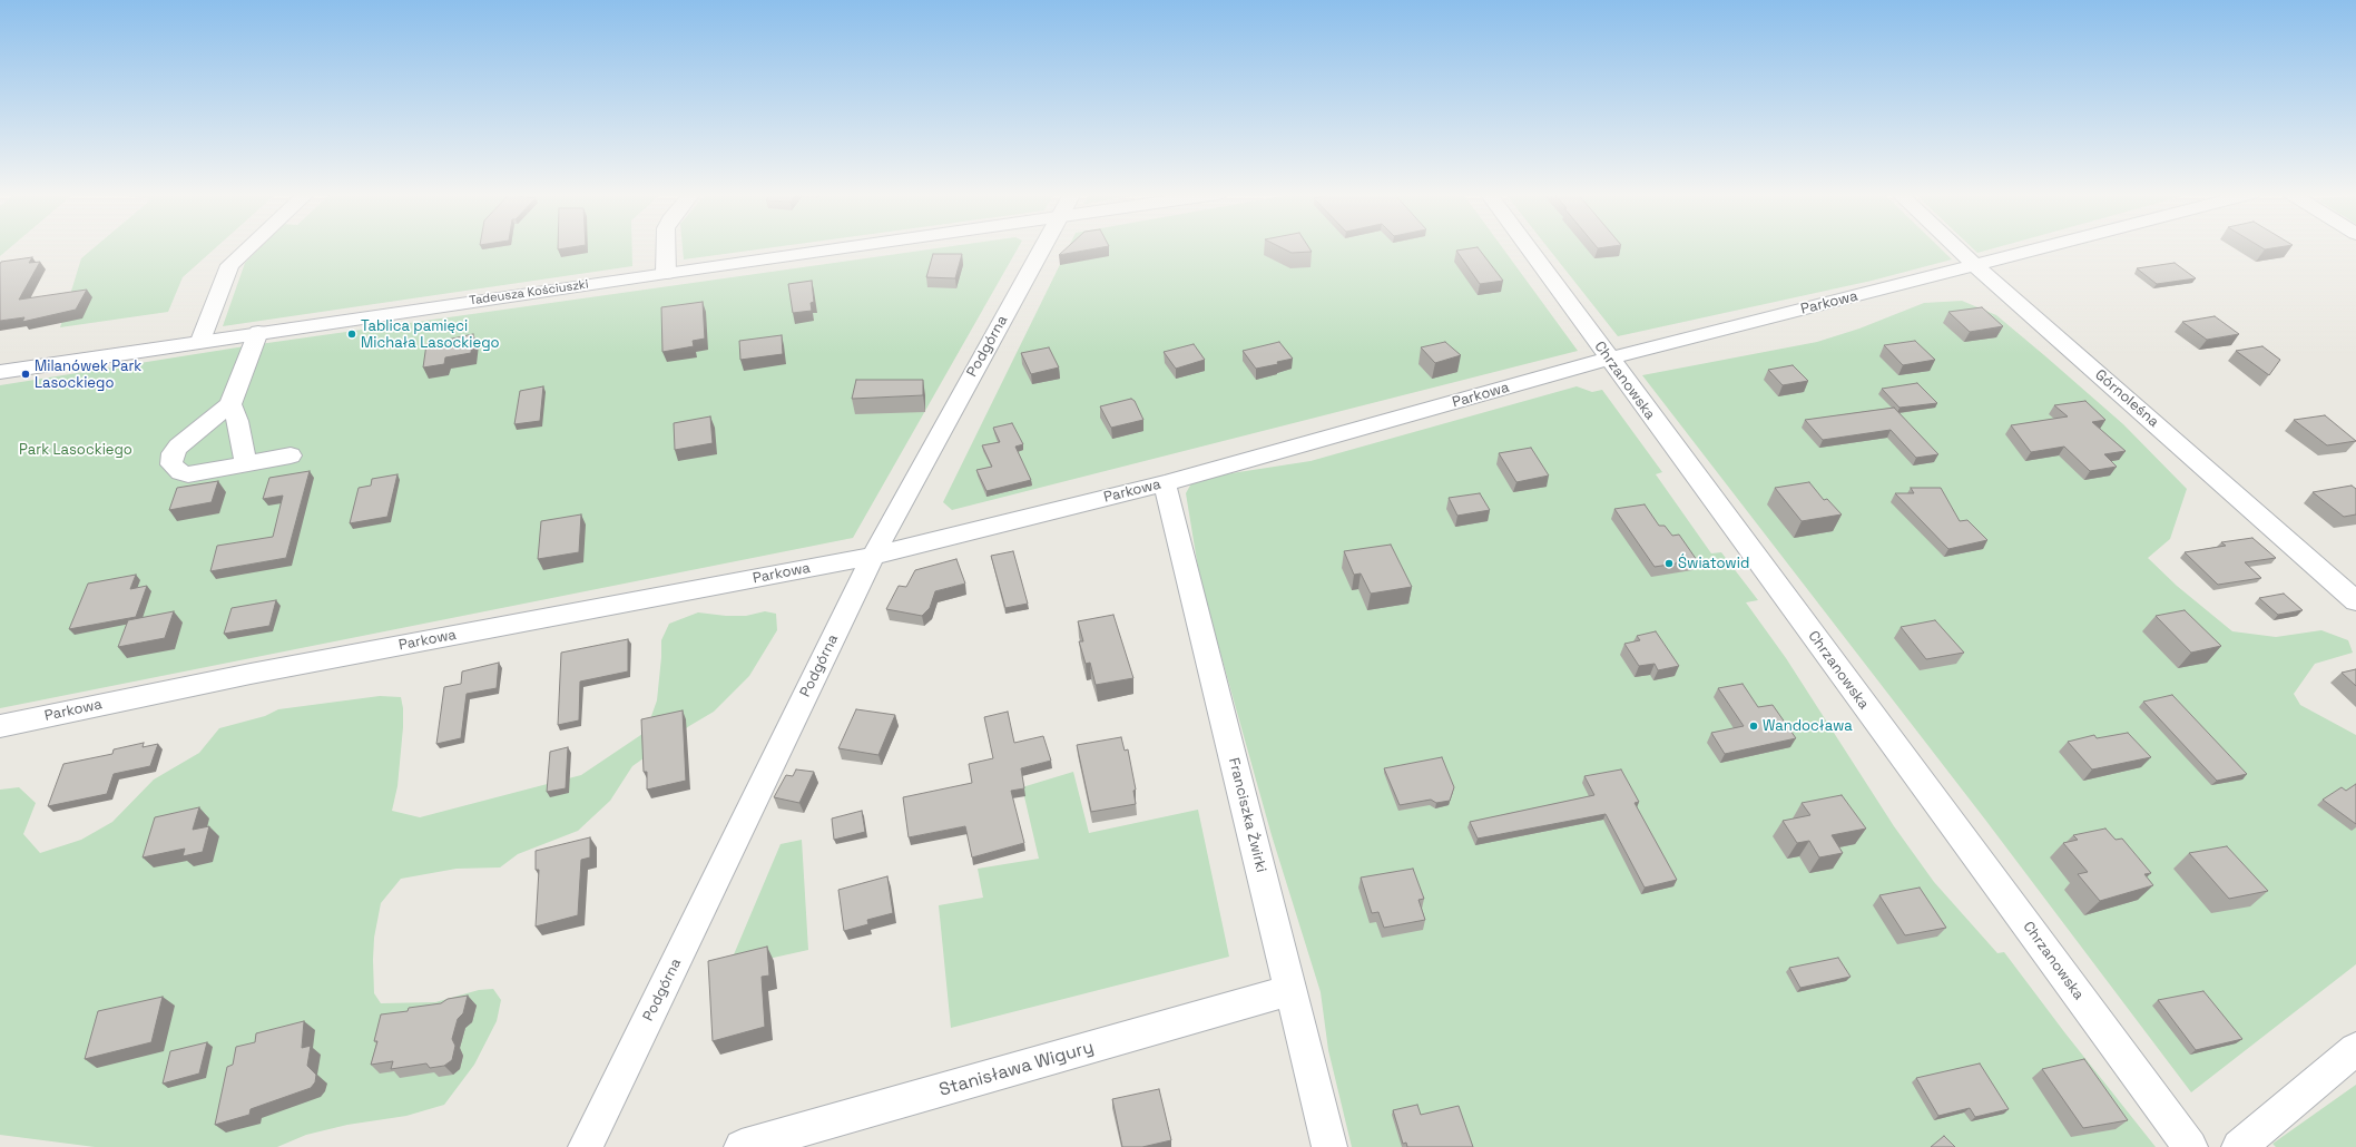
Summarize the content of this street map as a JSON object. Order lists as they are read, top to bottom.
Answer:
{
  "streets": {
    "street": [
      "Tadeusza Kościuszki",
      "Parkowa",
      "Podgórna",
      "Chrzanowska",
      "Górnoleśna",
      "Franciszka Żwirki",
      "Stanisława Wigury"
    ]
  },
  "crossings": [
    ["Parkowa", "Podgórna"],
    ["Parkowa", "Chrzanowska"],
    ["Parkowa", "Górnoleśna"],
    ["Parkowa", "Franciszka Żwirki"],
    ["Franciszka Żwirki", "Stanisława Wigury"]
  ],
  "parks": ["Park Lasockiego"],
  "places": [
    "Tablica pamięci Michała Lasockiego",
    "Milanówek Park Lasockiego",
    "Światowid",
    "Wandocława"
  ]
}
